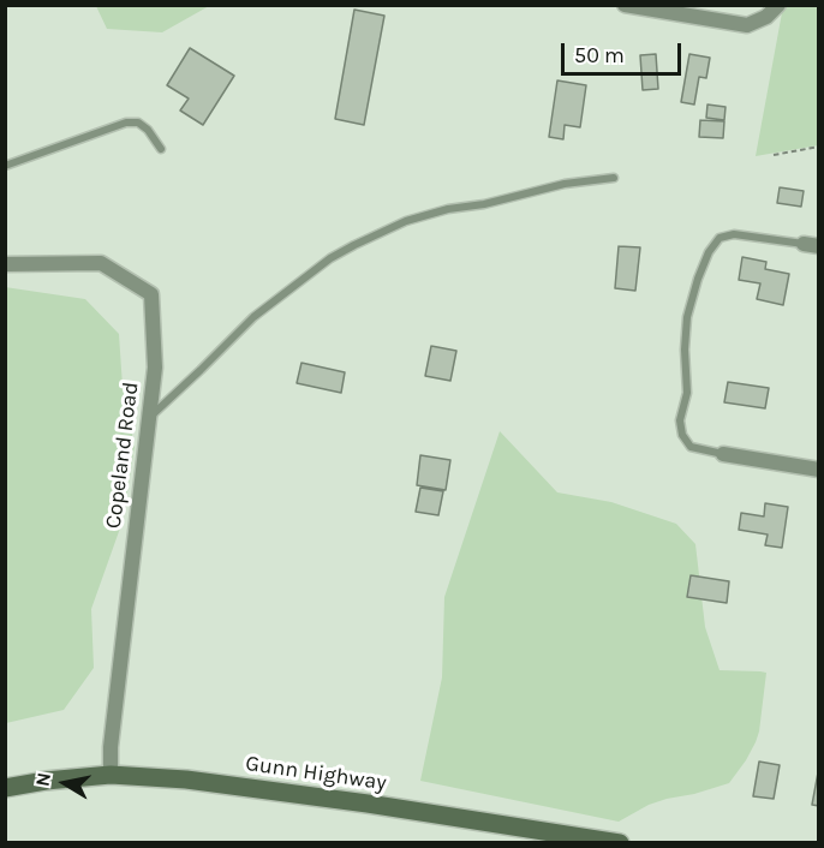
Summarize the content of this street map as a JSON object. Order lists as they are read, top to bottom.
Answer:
{
  "streets": {
    "main road": ["Gunn Highway"],
    "street": ["Copeland Road"]
  },
  "crossings": [
    ["Copeland Road", "Gunn Highway"]
  ],
  "scale_bar": "50 m",
  "north": "left"
}
